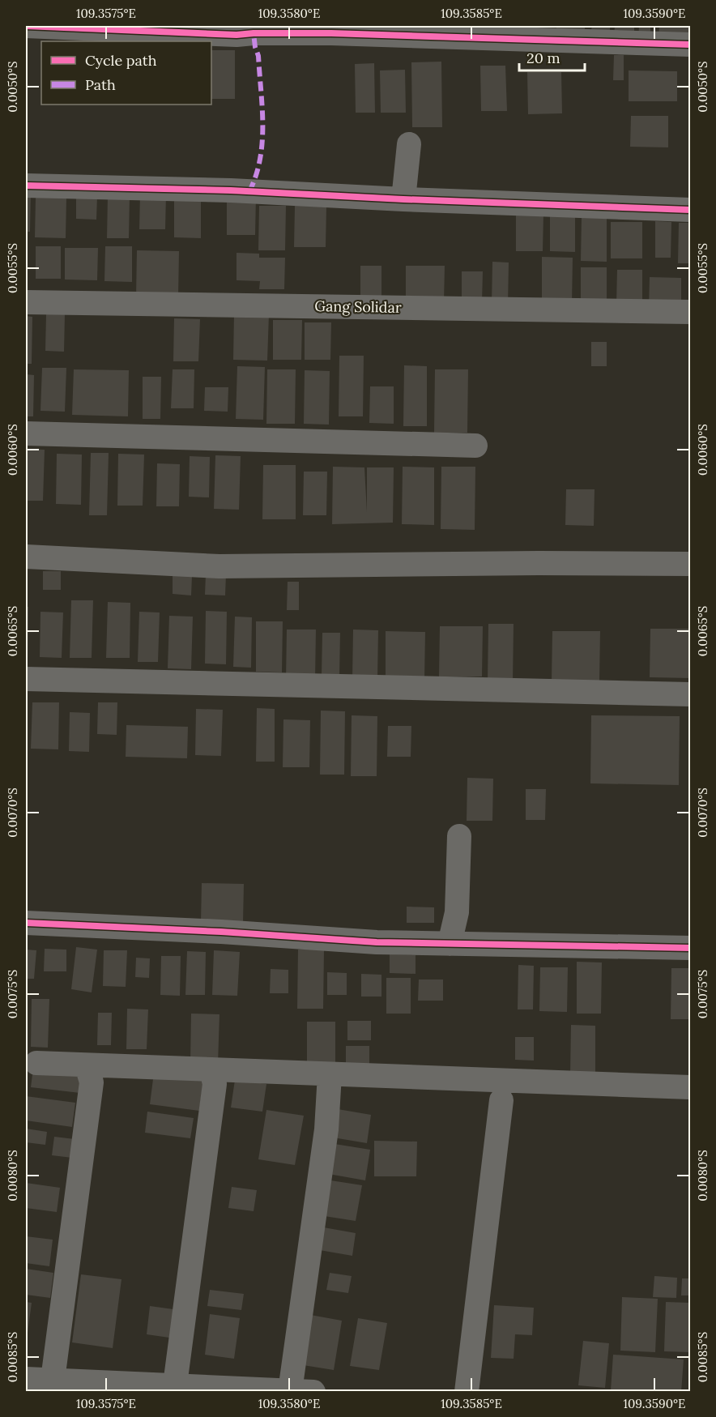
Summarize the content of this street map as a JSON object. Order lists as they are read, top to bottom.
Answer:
{
  "streets": {
    "street": ["Gang Solidar"]
  },
  "legend": ["Cycle path", "Path"],
  "scale_bar": "20 m",
  "coordinates": [
    "109.3575°E",
    "109.3580°E",
    "109.3585°E",
    "109.3590°E",
    "0.0050°S",
    "0.0055°S",
    "0.0060°S",
    "0.0065°S",
    "0.0070°S",
    "0.0075°S",
    "0.0080°S",
    "0.0085°S"
  ]
}
